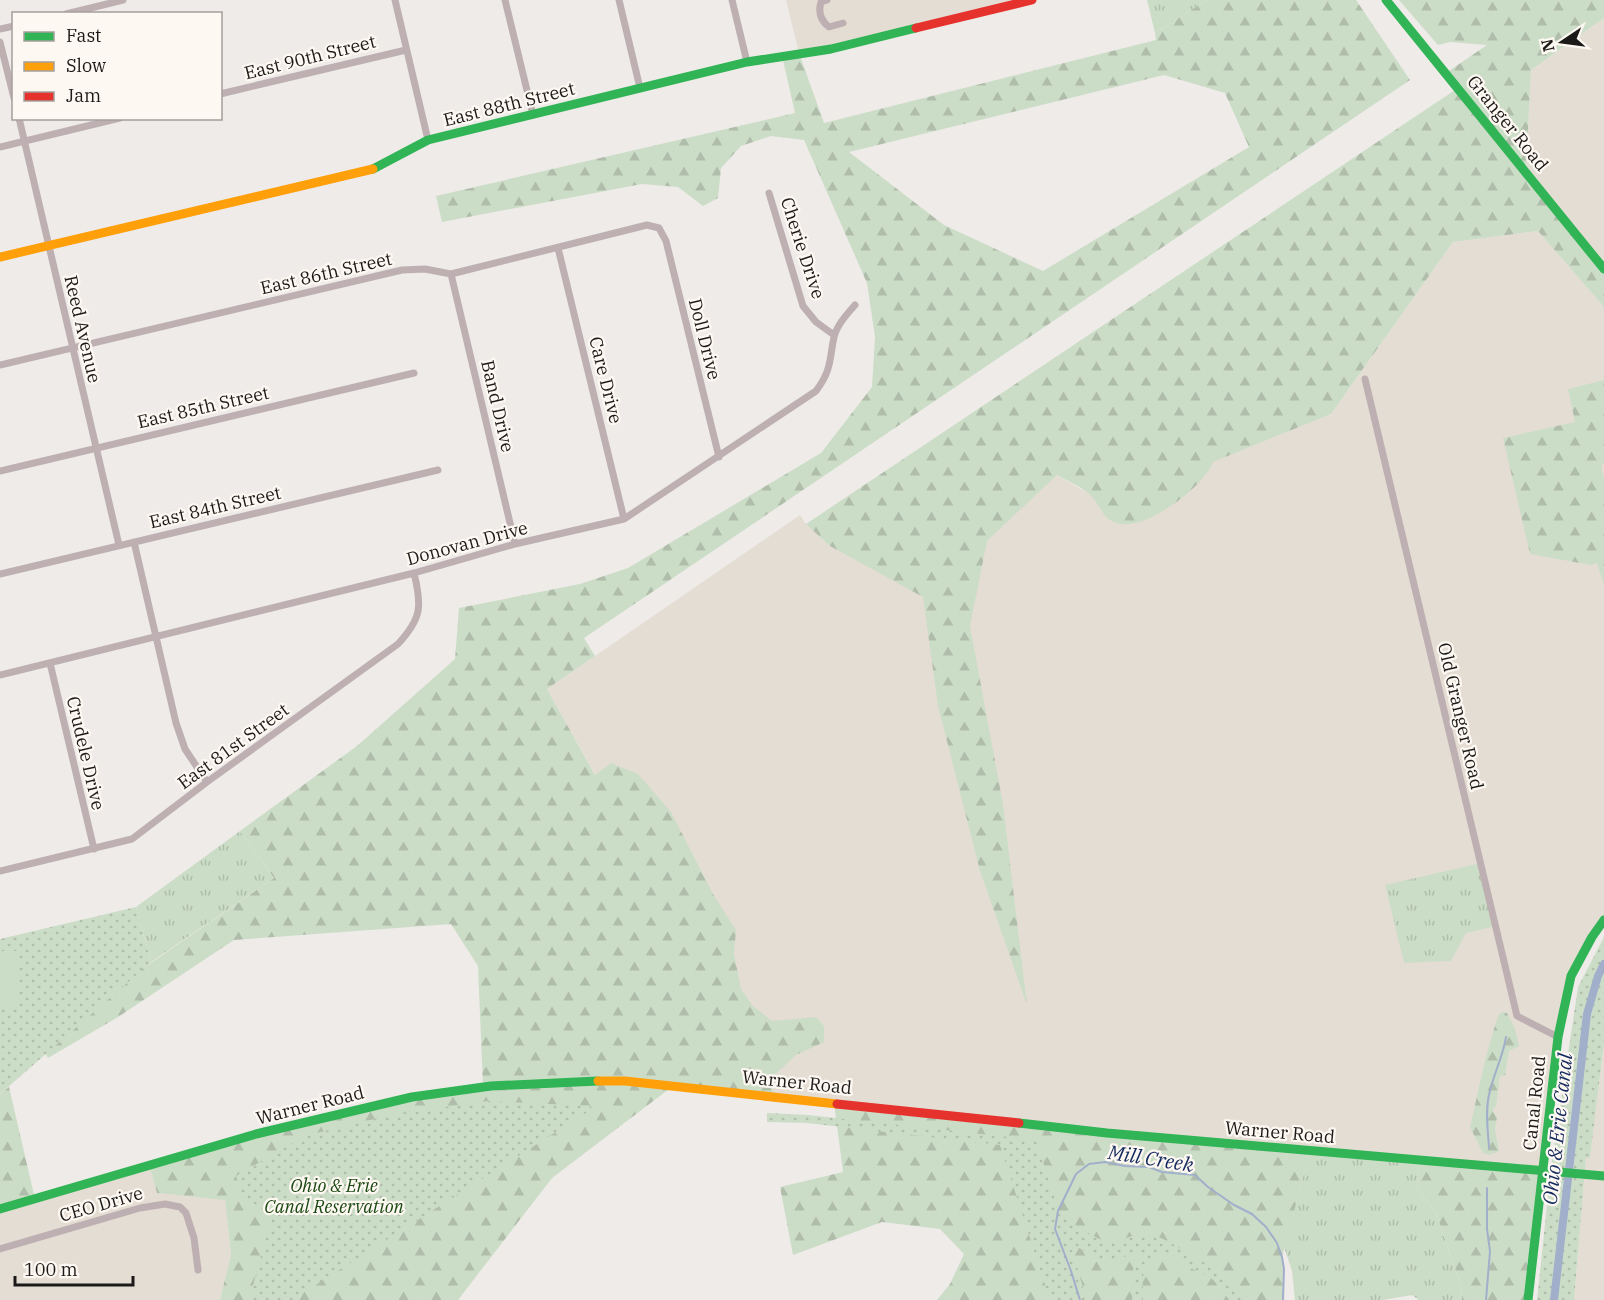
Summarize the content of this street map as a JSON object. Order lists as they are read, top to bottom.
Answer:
{
  "streets": {
    "main road": [
      "East 88th Street",
      "Granger Road",
      "Warner Road",
      "Canal Road"
    ],
    "street": [
      "East 90th Street",
      "Cherie Drive",
      "East 86th Street",
      "Reed Avenue",
      "Doll Drive",
      "Care Drive",
      "Band Drive",
      "East 85th Street",
      "East 84th Street",
      "Donovan Drive",
      "Old Granger Road",
      "East 81st Street",
      "Crudele Drive",
      "CEO Drive"
    ]
  },
  "crossings": [
    ["East 88th Street", "Reed Avenue"],
    ["Cherie Drive", "Donovan Drive"],
    ["East 86th Street", "Reed Avenue"],
    ["East 86th Street", "Doll Drive"],
    ["East 86th Street", "Care Drive"],
    ["East 86th Street", "Band Drive"],
    ["Reed Avenue", "East 85th Street"],
    ["Reed Avenue", "East 84th Street"],
    ["Doll Drive", "Donovan Drive"],
    ["Care Drive", "Donovan Drive"],
    ["Band Drive", "Donovan Drive"],
    ["Donovan Drive", "East 81st Street"],
    ["Donovan Drive", "Crudele Drive"],
    ["Old Granger Road", "Canal Road"],
    ["East 81st Street", "Crudele Drive"],
    ["Warner Road", "Canal Road"]
  ],
  "water": ["Ohio & Erie Canal", "Mill Creek"],
  "parks": ["Ohio & Erie Canal Reservation"],
  "legend": ["Fast", "Slow", "Jam"],
  "scale_bar": "100 m",
  "north": "left"
}
